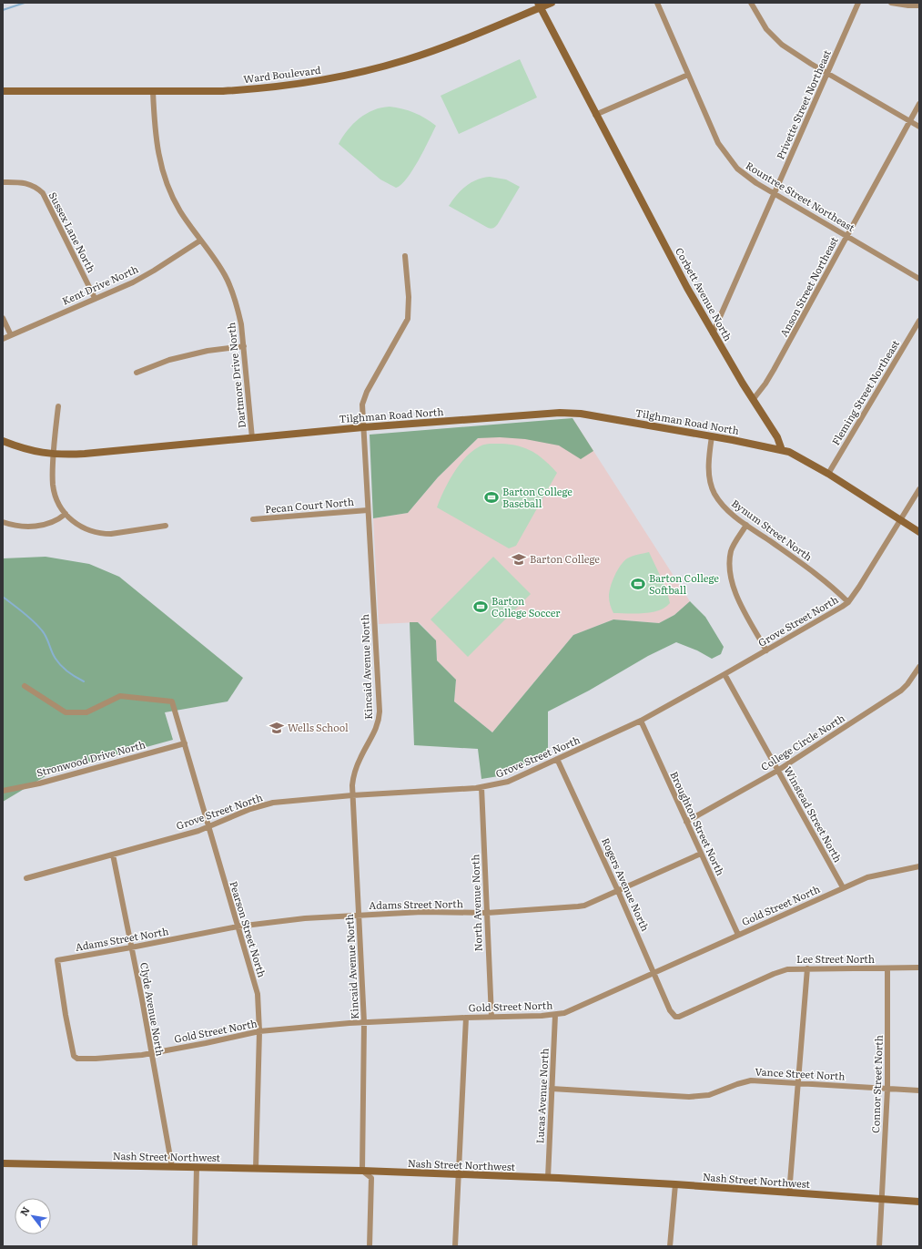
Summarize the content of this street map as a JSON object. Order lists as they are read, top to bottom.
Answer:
{
  "streets": {
    "main road": [
      "Ward Boulevard",
      "Corbett Avenue North",
      "Tilghman Road North",
      "Nash Street Northwest"
    ],
    "street": [
      "Privette Street Northeast",
      "Rountree Street Northeast",
      "Sussex Lane North",
      "Kent Drive North",
      "Anson Street Northeast",
      "Dartmore Drive North",
      "Fleming Street Northeast",
      "Pecan Court North",
      "Bynum Street North",
      "Grove Street North",
      "Kincaid Avenue North",
      "College Circle North",
      "Stronwood Drive North",
      "Winstead Street North",
      "Broughton Street North",
      "Rogers Avenue North",
      "North Avenue North",
      "Adams Street North",
      "Gold Street North",
      "Pearson Street North",
      "Lee Street North",
      "Clyde Avenue North",
      "Vance Street North",
      "Connor Street North",
      "Lucas Avenue North"
    ]
  },
  "crossings": [
    ["Ward Boulevard", "Corbett Avenue North"],
    ["Ward Boulevard", "Dartmore Drive North"],
    ["Privette Street Northeast", "Rountree Street Northeast"],
    ["Privette Street Northeast", "Corbett Avenue North"],
    ["Rountree Street Northeast", "Anson Street Northeast"],
    ["Sussex Lane North", "Kent Drive North"],
    ["Kent Drive North", "Dartmore Drive North"],
    ["Anson Street Northeast", "Corbett Avenue North"],
    ["Corbett Avenue North", "Tilghman Road North"],
    ["Dartmore Drive North", "Tilghman Road North"],
    ["Tilghman Road North", "Bynum Street North"],
    ["Tilghman Road North", "Kincaid Avenue North"],
    ["Pecan Court North", "Kincaid Avenue North"],
    ["Bynum Street North", "Grove Street North"],
    ["Grove Street North", "Kincaid Avenue North"],
    ["Grove Street North", "Winstead Street North"],
    ["Grove Street North", "Broughton Street North"],
    ["Grove Street North", "Rogers Avenue North"],
    ["Grove Street North", "North Avenue North"],
    ["Grove Street North", "Pearson Street North"],
    ["Grove Street North", "Clyde Avenue North"],
    ["Kincaid Avenue North", "Adams Street North"],
    ["Kincaid Avenue North", "Gold Street North"],
    ["Kincaid Avenue North", "Nash Street Northwest"],
    ["College Circle North", "Winstead Street North"],
    ["College Circle North", "Broughton Street North"],
    ["Stronwood Drive North", "Pearson Street North"],
    ["Winstead Street North", "Gold Street North"],
    ["Broughton Street North", "Adams Street North"],
    ["Broughton Street North", "Gold Street North"],
    ["Rogers Avenue North", "Adams Street North"],
    ["Rogers Avenue North", "Gold Street North"],
    ["Rogers Avenue North", "Lee Street North"],
    ["North Avenue North", "Adams Street North"],
    ["North Avenue North", "Gold Street North"],
    ["Adams Street North", "Gold Street North"],
    ["Adams Street North", "Pearson Street North"],
    ["Adams Street North", "Clyde Avenue North"],
    ["Gold Street North", "Pearson Street North"],
    ["Gold Street North", "Clyde Avenue North"],
    ["Gold Street North", "Lucas Avenue North"],
    ["Pearson Street North", "Nash Street Northwest"],
    ["Lee Street North", "Connor Street North"],
    ["Clyde Avenue North", "Nash Street Northwest"],
    ["Vance Street North", "Connor Street North"],
    ["Vance Street North", "Lucas Avenue North"],
    ["Connor Street North", "Nash Street Northwest"],
    ["Lucas Avenue North", "Nash Street Northwest"]
  ],
  "places": {
    "sports": ["Barton College Baseball", "Barton College Softball", "Barton College Soccer"],
    "school or university": ["Barton College", "Wells School"]
  },
  "north": "top left"
}
